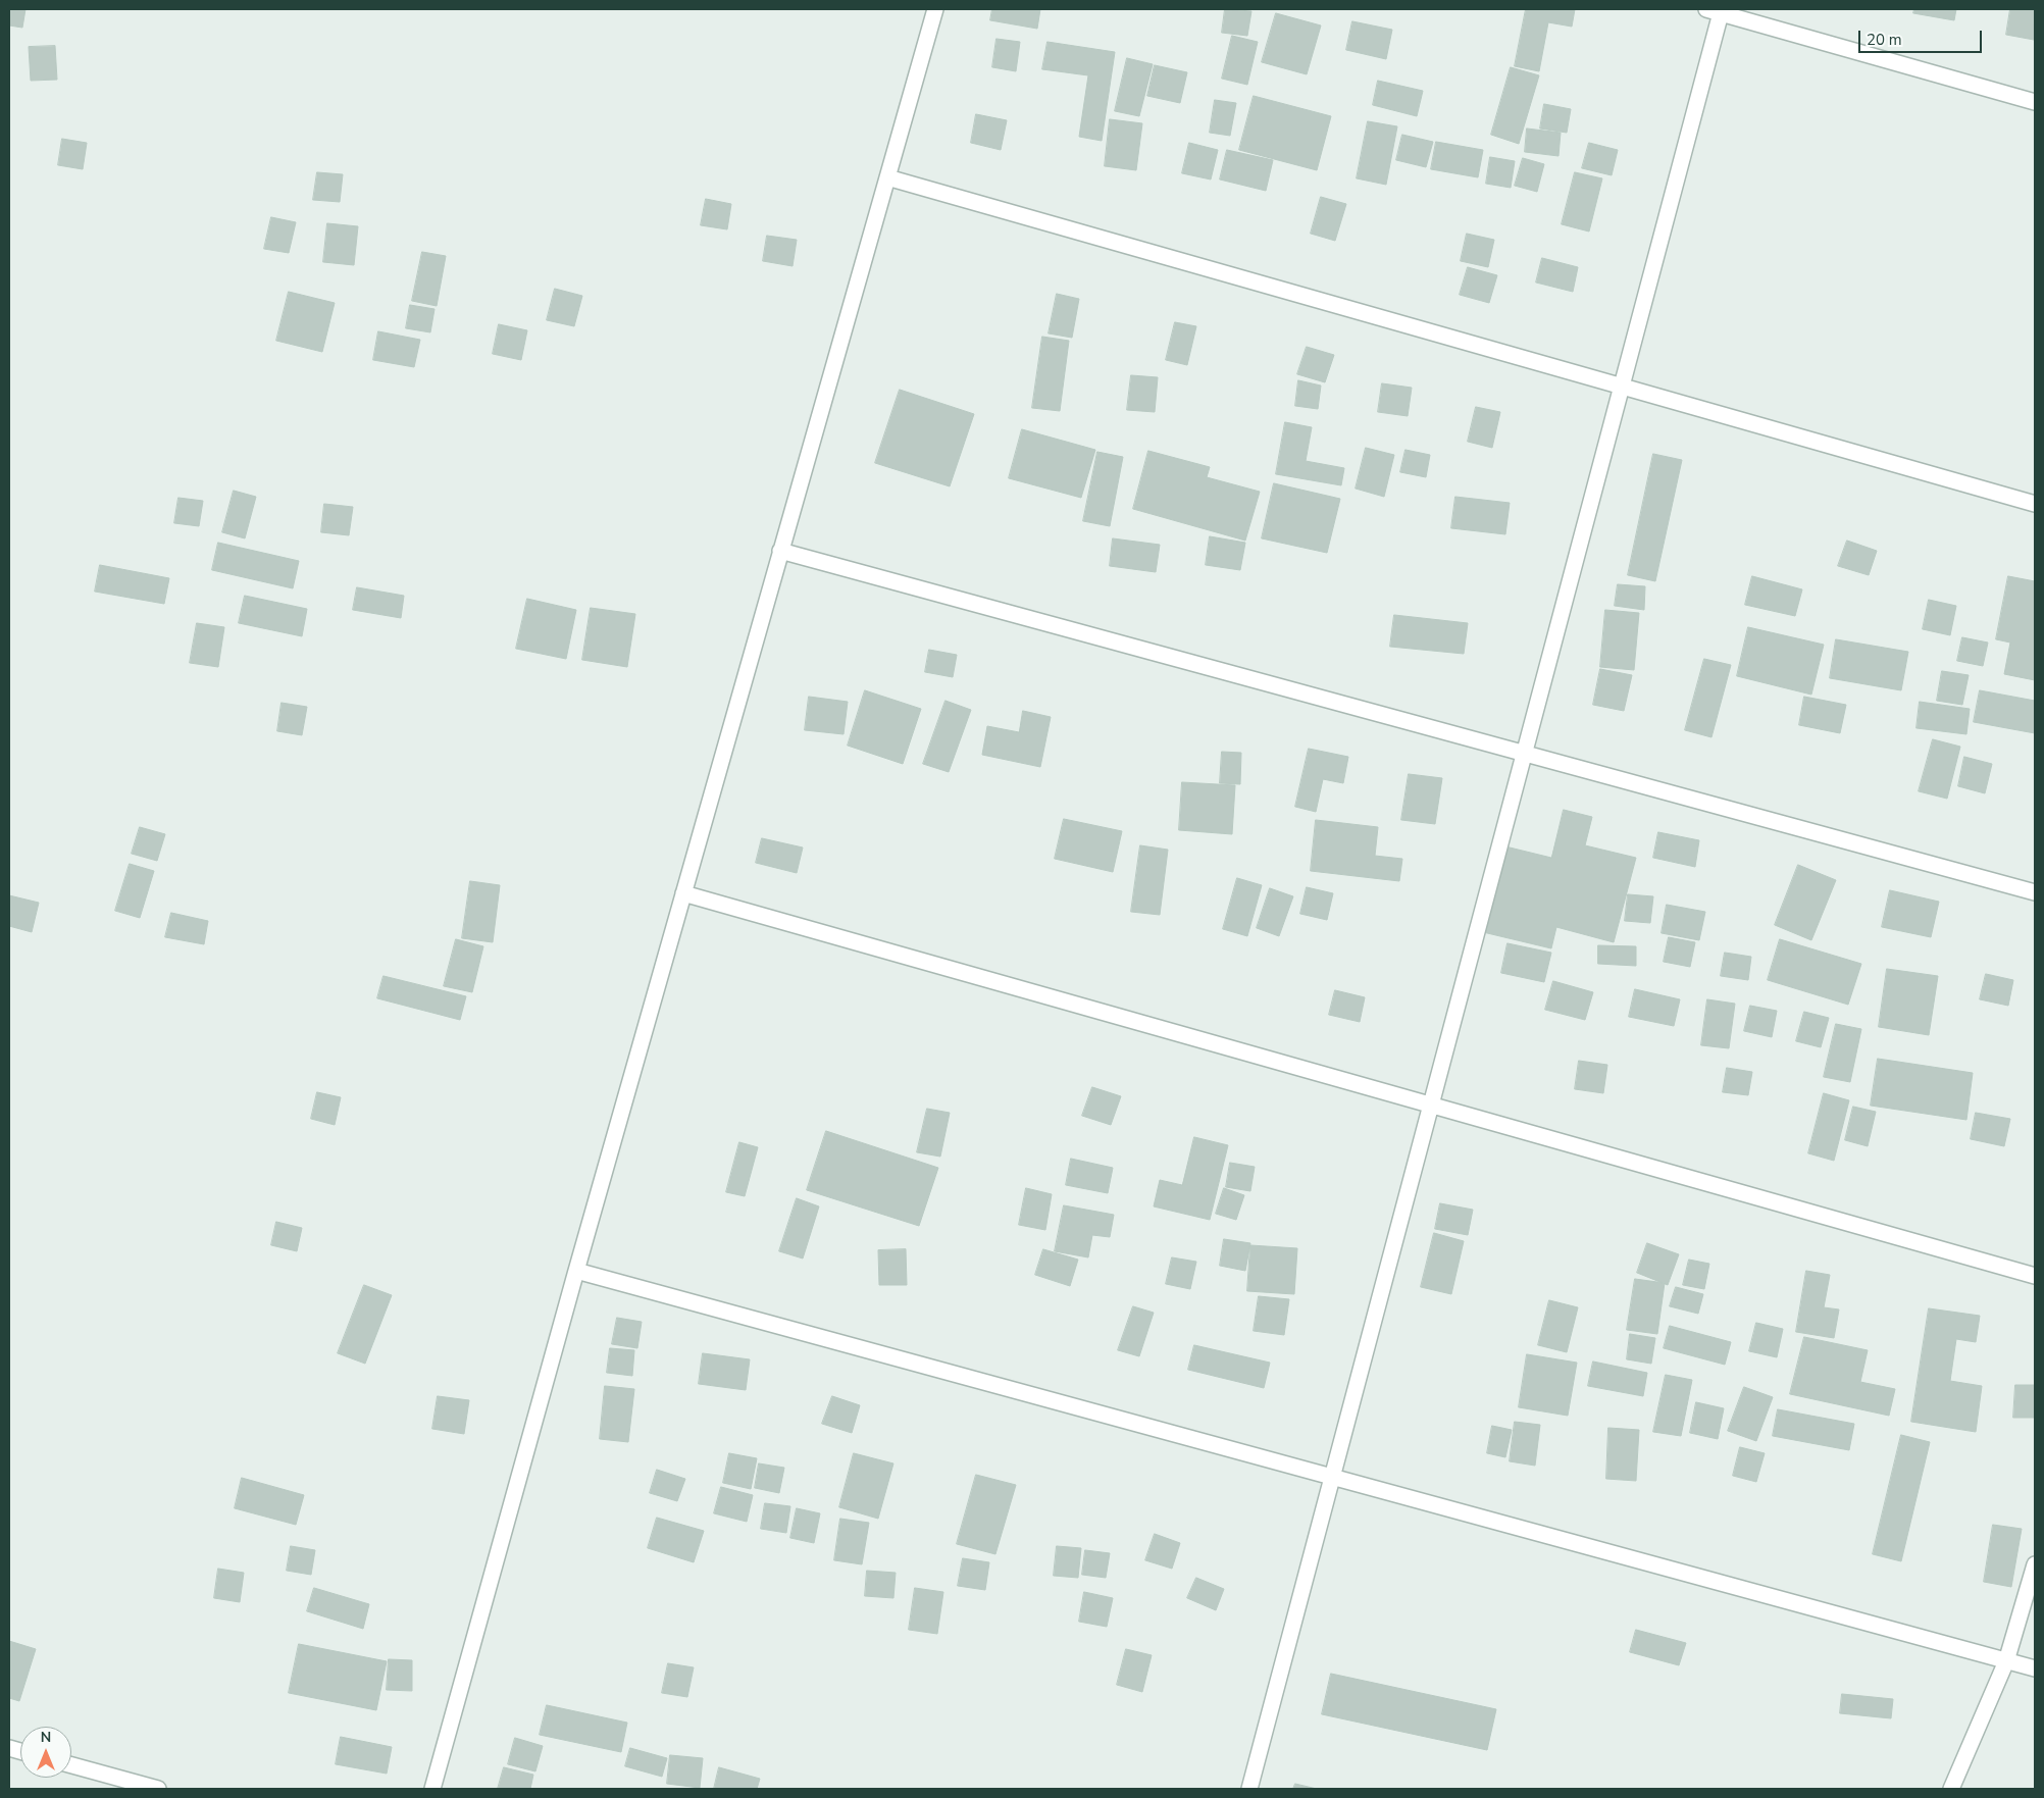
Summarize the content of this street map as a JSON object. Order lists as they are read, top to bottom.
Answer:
{
  "scale_bar": "20 m",
  "north": "top"
}
